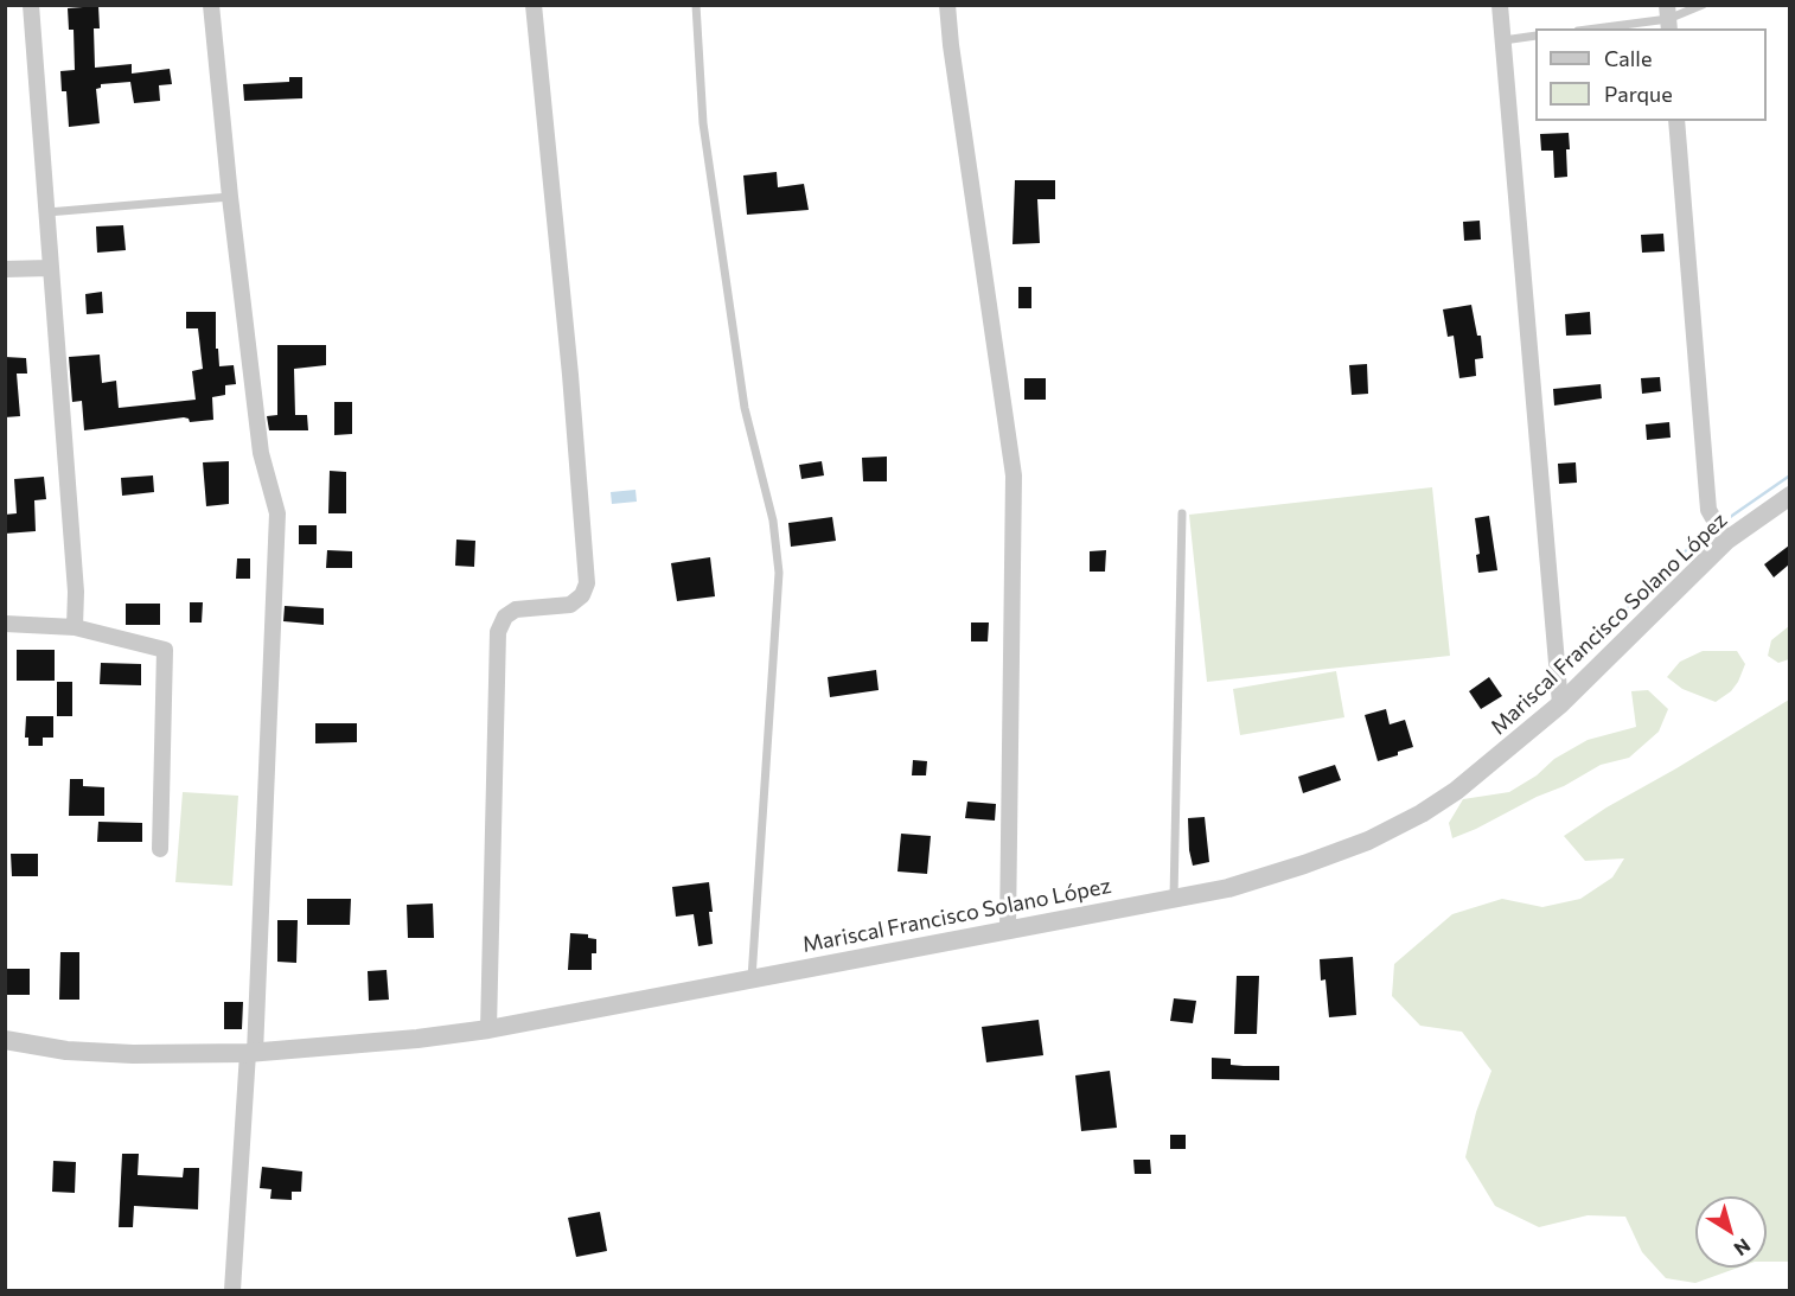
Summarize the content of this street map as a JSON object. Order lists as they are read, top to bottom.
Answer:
{
  "streets": {
    "street": ["Mariscal Francisco Solano López"]
  },
  "legend": ["Calle", "Parque"],
  "north": "bottom right"
}
